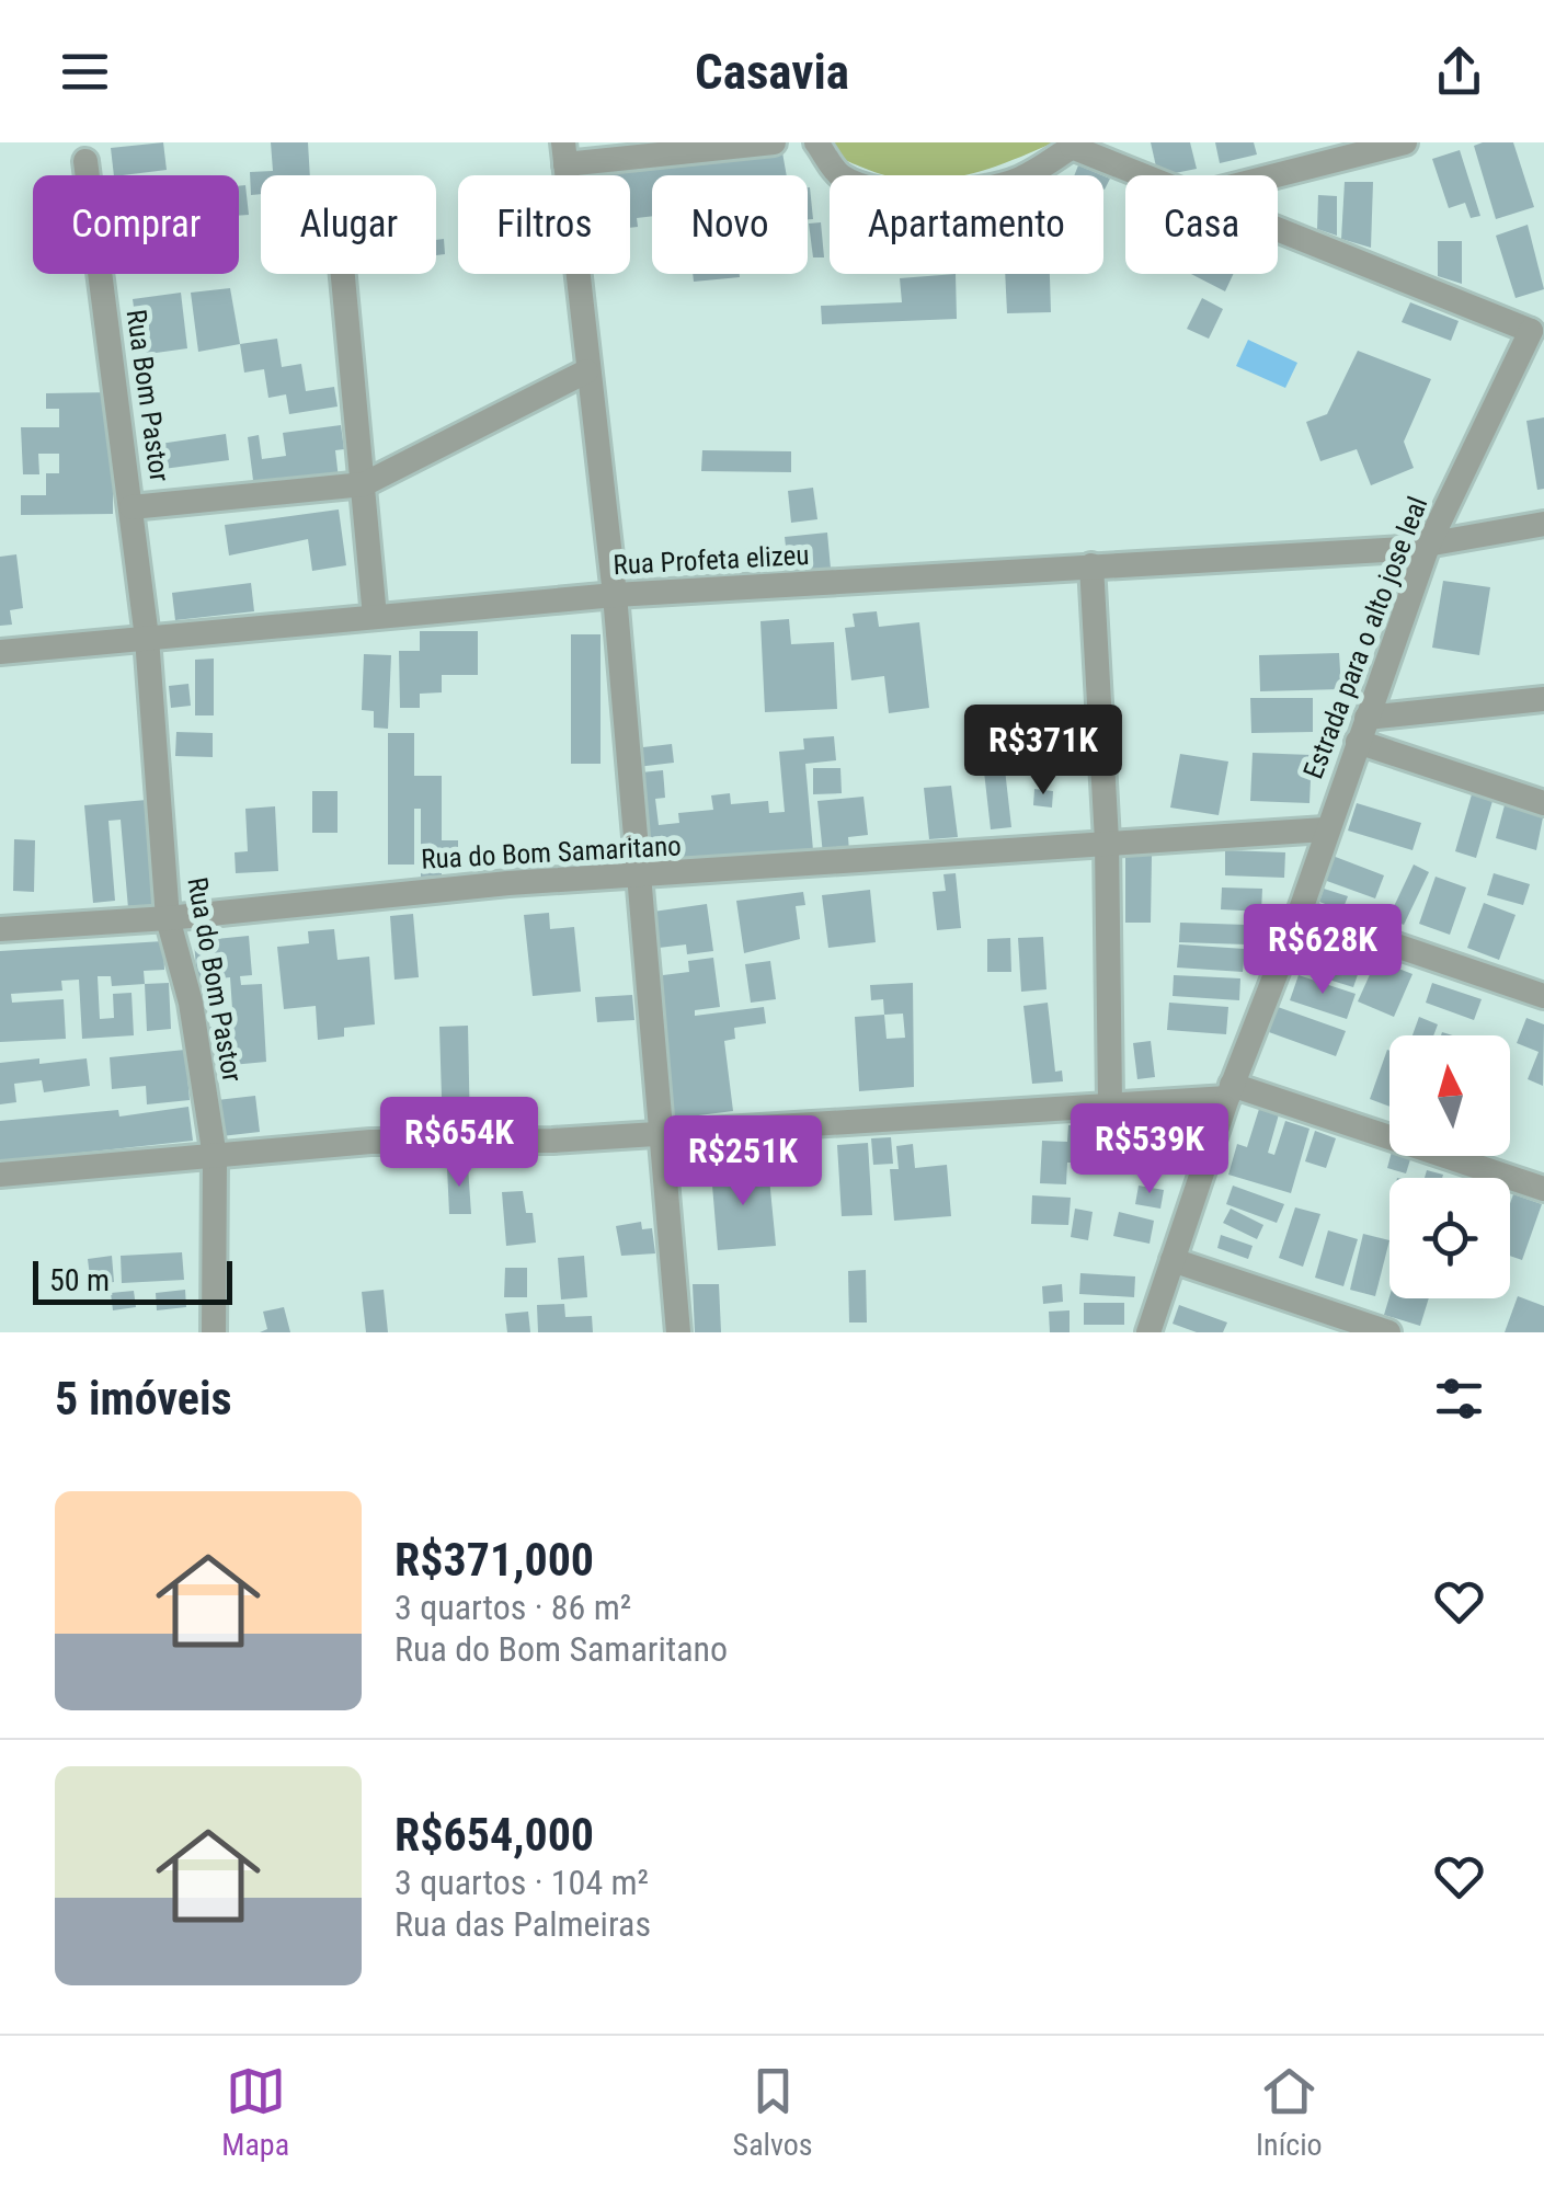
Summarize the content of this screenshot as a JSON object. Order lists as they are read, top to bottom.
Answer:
{
  "streets": {
    "street": [
      "Rua Bom Pastor",
      "Rua Profeta elizeu",
      "Estrada para o alto jose leal",
      "Rua do Bom Samaritano",
      "Rua do Bom Pastor"
    ]
  },
  "crossings": [
    ["Rua Bom Pastor", "Rua Profeta elizeu"],
    ["Rua Bom Pastor", "Rua do Bom Pastor"],
    ["Rua Profeta elizeu", "Estrada para o alto jose leal"],
    ["Rua Profeta elizeu", "Rua do Bom Pastor"],
    ["Rua do Bom Samaritano", "Rua do Bom Pastor"]
  ],
  "scale_bar": "50 m",
  "north": "top",
  "page": {
    "header": "Casavia",
    "chip": [
      "Comprar",
      "Alugar",
      "Filtros",
      "Novo",
      "Apartamento",
      "Casa"
    ],
    "price": [
      "R$371K",
      "R$628K",
      "R$654K",
      "R$539K",
      "R$251K"
    ],
    "scale": "50 m",
    "heading": "5 imóveis",
    "list": [
      {
        "name": "R$371,000",
        "note": "3 quartos · 86 m² · Rua do Bom Samaritano"
      },
      {
        "name": "R$654,000",
        "note": "3 quartos · 104 m² · Rua das Palmeiras"
      }
    ],
    "tabs": ["Mapa", "Salvos", "Início"]
  }
}
